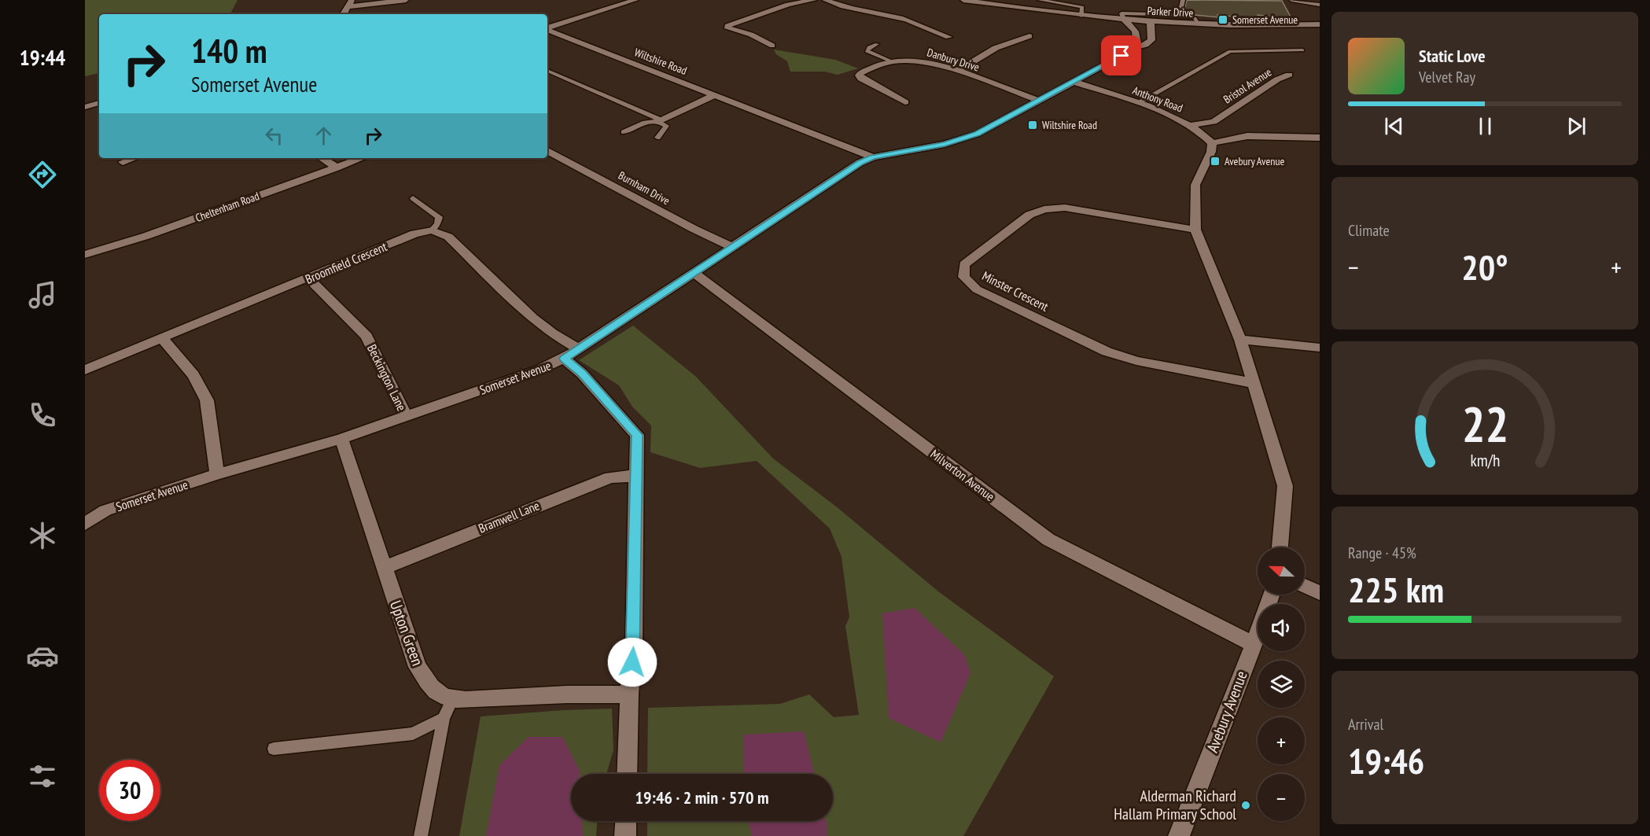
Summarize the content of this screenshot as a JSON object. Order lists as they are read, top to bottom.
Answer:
{
  "streets": {
    "street": [
      "Parker Drive",
      "Danbury Drive",
      "Wiltshire Road",
      "Bristol Avenue",
      "Anthony Road",
      "Burnham Drive",
      "Cheltenham Road",
      "Broomfield Crescent",
      "Minster Crescent",
      "Beckington Lane",
      "Somerset Avenue",
      "Milverton Avenue",
      "Bramwell Lane",
      "Upton Green",
      "Avebury Avenue"
    ]
  },
  "crossings": [
    ["Danbury Drive", "Somerset Avenue"],
    ["Wiltshire Road", "Somerset Avenue"],
    ["Bristol Avenue", "Anthony Road"],
    ["Anthony Road", "Somerset Avenue"],
    ["Burnham Drive", "Somerset Avenue"],
    ["Broomfield Crescent", "Beckington Lane"],
    ["Beckington Lane", "Somerset Avenue"],
    ["Somerset Avenue", "Milverton Avenue"],
    ["Somerset Avenue", "Upton Green"],
    ["Milverton Avenue", "Avebury Avenue"],
    ["Bramwell Lane", "Upton Green"]
  ],
  "places": {
    "transit": ["Somerset Avenue", "Wiltshire Road", "Avebury Avenue"],
    "other": ["Alderman Richard Hallam Primary School"]
  },
  "north": "left",
  "page": {
    "tabs": "19:44",
    "turn": ["140 m", "Somerset Avenue"],
    "song": ["Static Love", "Velvet Ray"],
    "tile": [
      "Climate",
      ["Range · 45%", "225 km"],
      ["Arrival", "19:46"]
    ],
    "heat": ["−", "20°", "+"],
    "map_buttons": ["+", "−"],
    "limit": "30",
    "trip": "19:46 · 2 min · 570 m",
    "gauge": ["22", "km/h"]
  }
}
